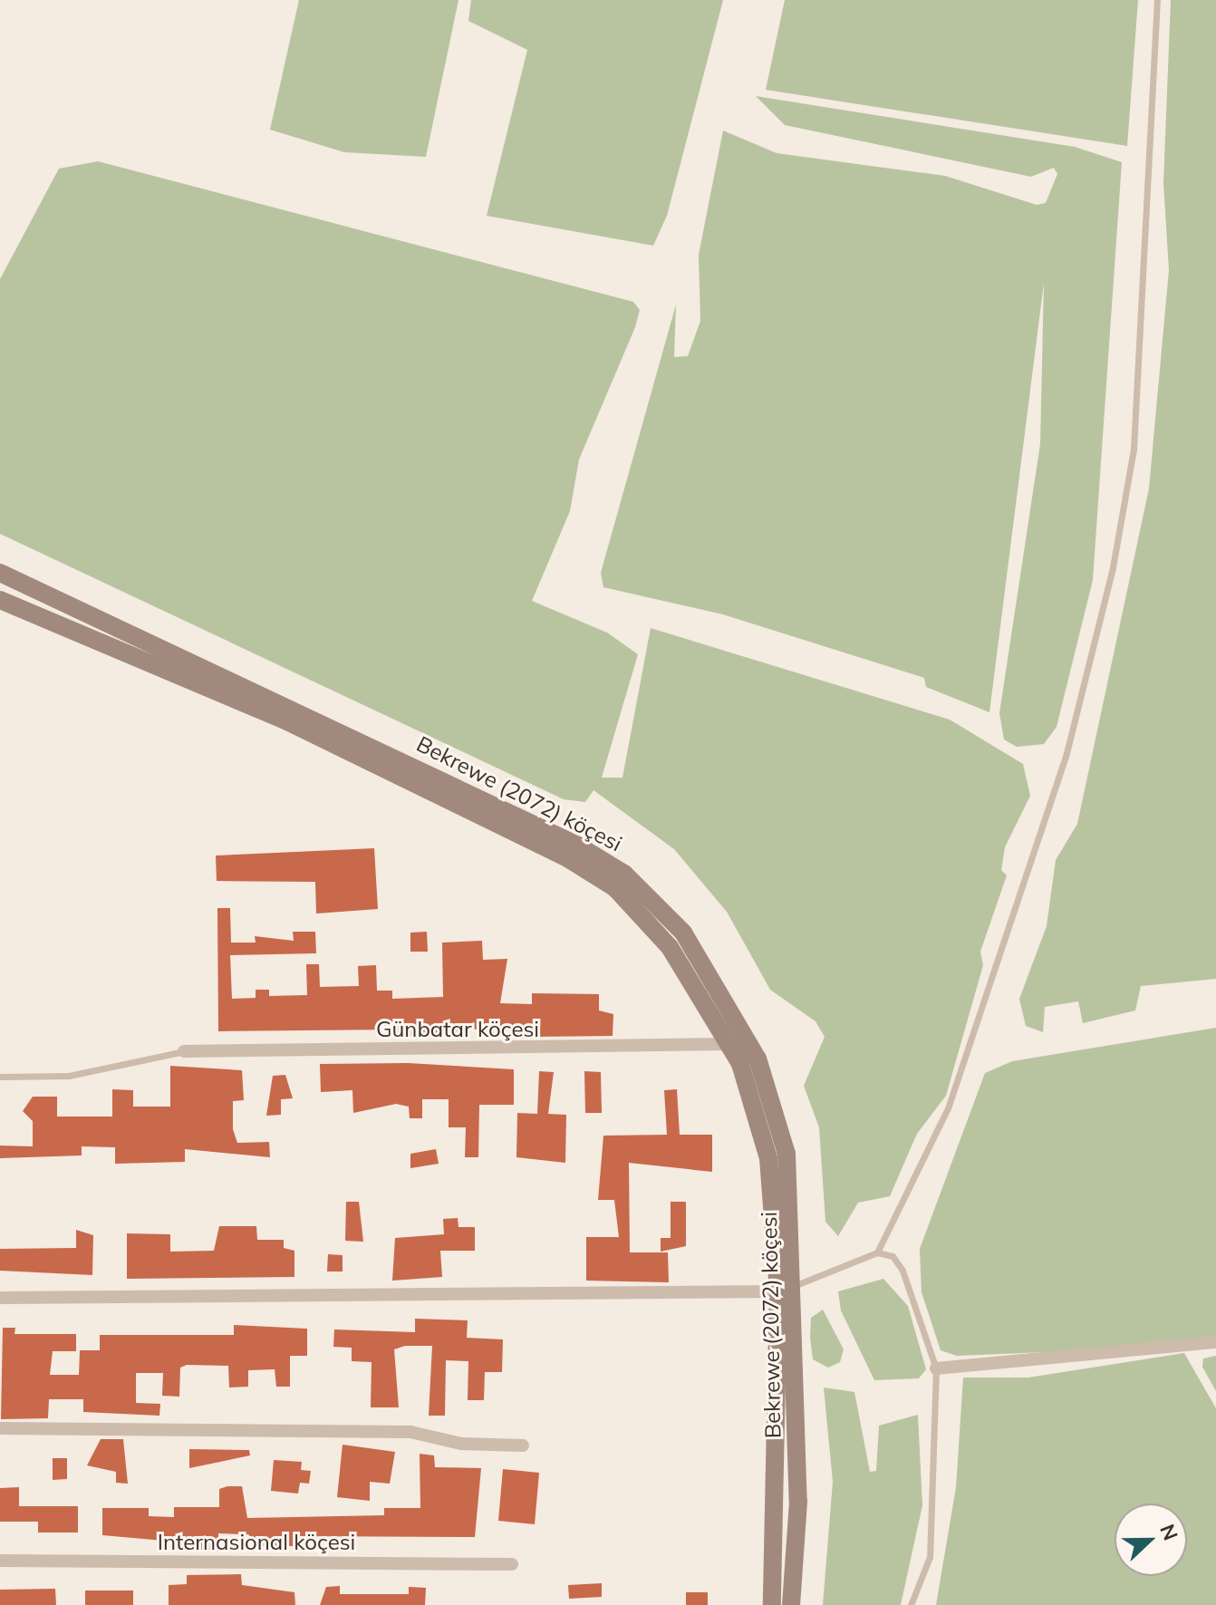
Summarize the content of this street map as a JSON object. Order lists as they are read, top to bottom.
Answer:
{
  "streets": {
    "main road": ["Bekrewe (2072) köçesi"],
    "street": ["Günbatar köçesi", "Internasional köçesi"]
  },
  "crossings": [
    ["Bekrewe (2072) köçesi", "Günbatar köçesi"]
  ],
  "north": "right"
}
